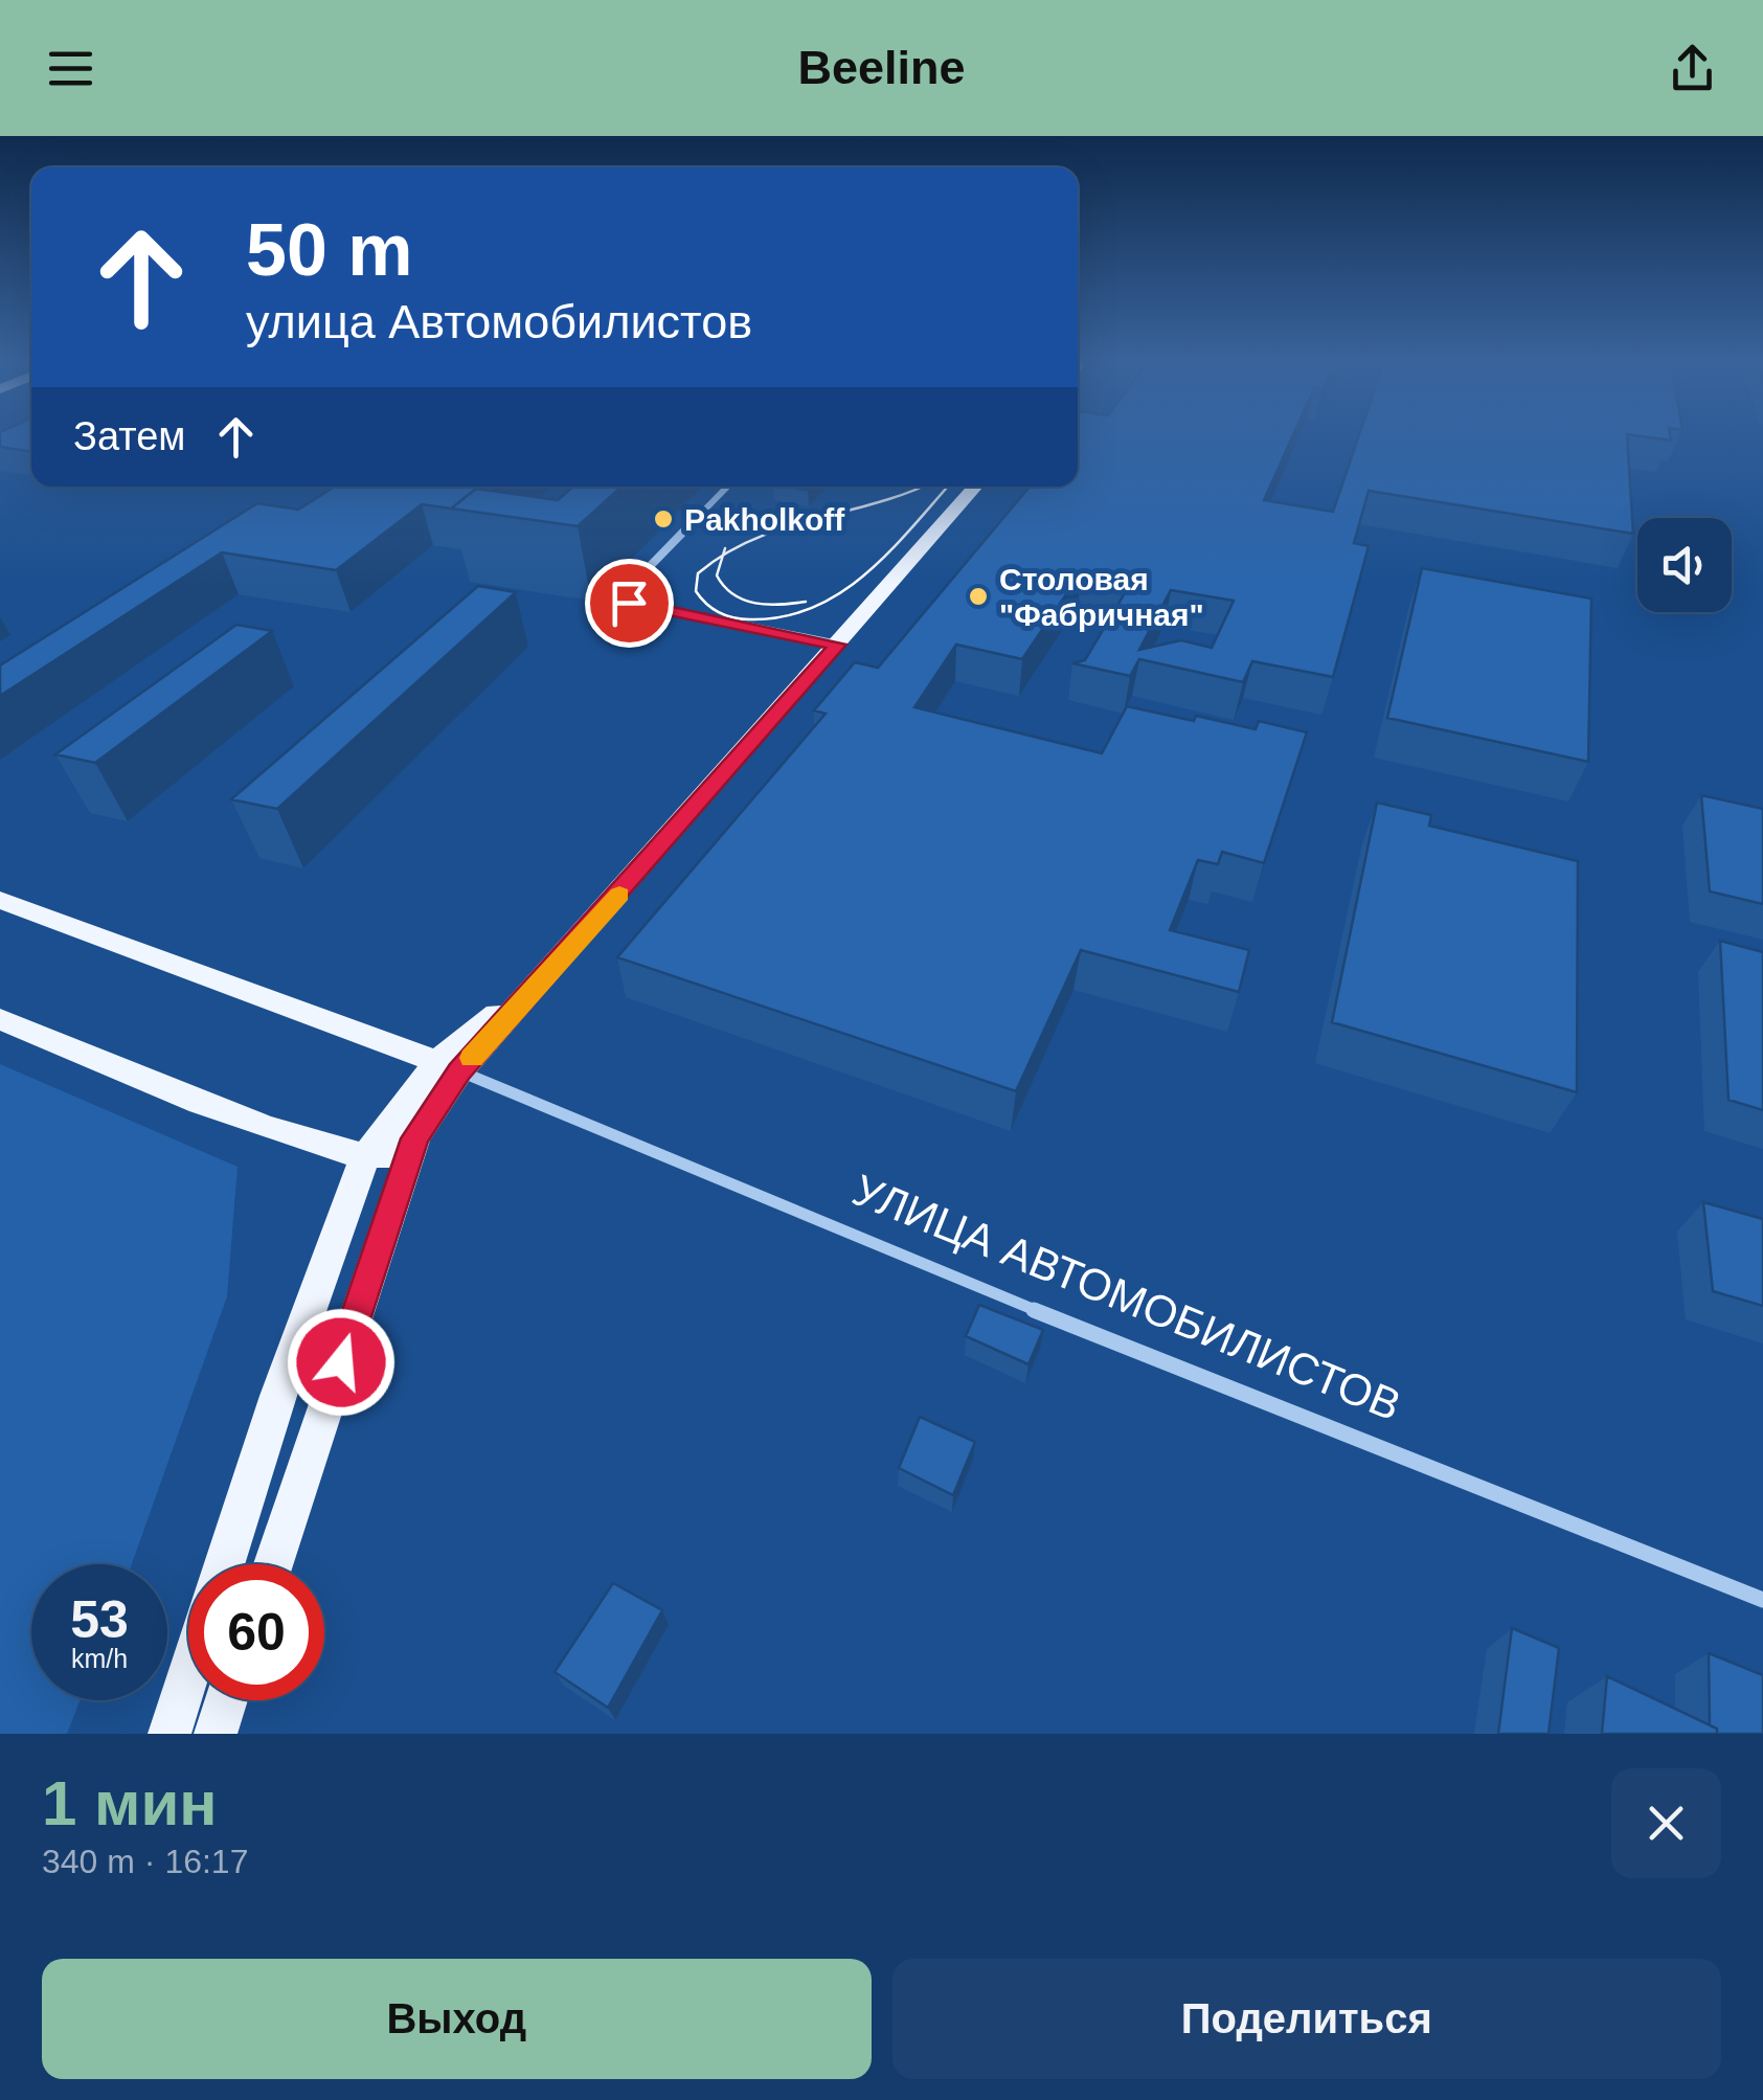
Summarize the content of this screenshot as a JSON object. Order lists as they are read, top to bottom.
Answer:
{
  "streets": {
    "main road": ["УЛИЦА АВТОМОБИЛИСТОВ"]
  },
  "places": ["Pakholkoff", "Столовая \"Фабричная\""],
  "page": {
    "header": "Beeline",
    "turn": ["50 m", "улица Автомобилистов"],
    "then": "Затем",
    "speed": "53 km/h",
    "limit": "60",
    "heading": ["1 мин", "340 m · 16:17"],
    "buttons": ["Выход", "Поделиться"]
  }
}
